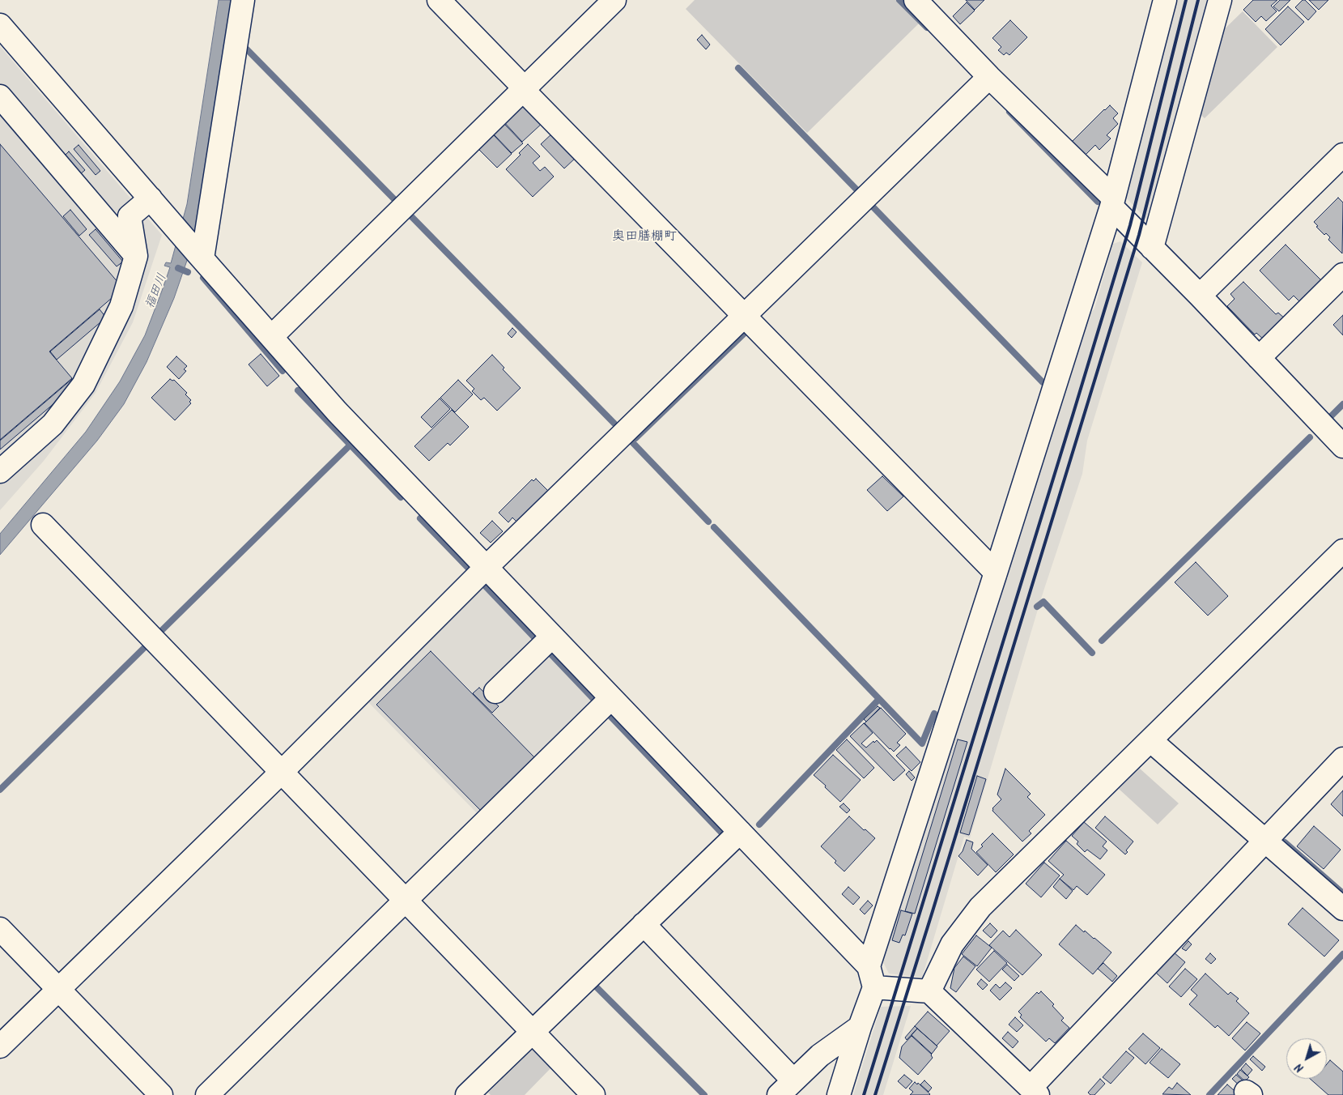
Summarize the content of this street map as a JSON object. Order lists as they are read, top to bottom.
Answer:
{
  "districts": ["奥田膳棚町"],
  "water": ["福田川"],
  "north": "bottom left"
}
